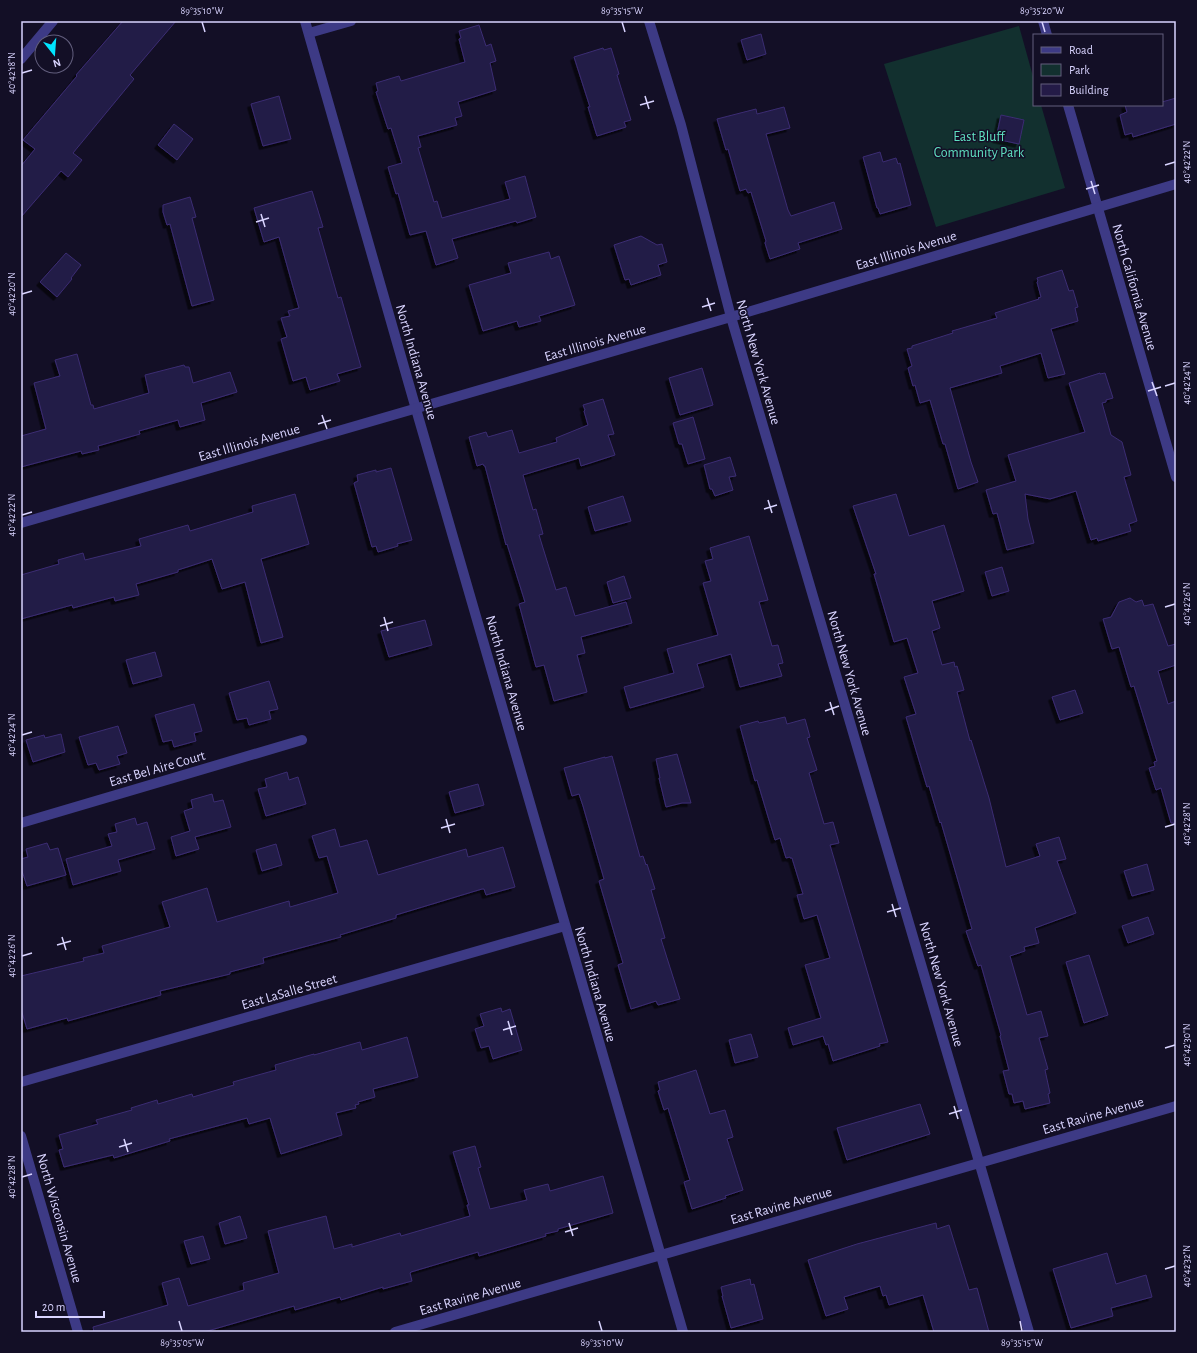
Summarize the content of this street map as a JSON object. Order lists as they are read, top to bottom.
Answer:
{
  "streets": {
    "street": [
      "East Illinois Avenue",
      "North California Avenue",
      "North Indiana Avenue",
      "North New York Avenue",
      "East Bel Aire Court",
      "East LaSalle Street",
      "East Ravine Avenue",
      "North Wisconsin Avenue"
    ]
  },
  "crossings": [
    ["East Illinois Avenue", "North California Avenue"],
    ["East Illinois Avenue", "North Indiana Avenue"],
    ["East Illinois Avenue", "North New York Avenue"],
    ["North Indiana Avenue", "East LaSalle Street"],
    ["North Indiana Avenue", "East Ravine Avenue"],
    ["North New York Avenue", "East Ravine Avenue"]
  ],
  "parks": ["East Bluff Community Park"],
  "legend": ["Road", "Park", "Building"],
  "scale_bar": "20 m",
  "north": "bottom",
  "coordinates": [
    "89°35'10\"W",
    "89°35'15\"W",
    "89°35'20\"W",
    "40°42'18\"N",
    "40°42'22\"N",
    "40°42'20\"N",
    "40°42'24\"N",
    "40°42'26\"N",
    "40°42'28\"N",
    "40°42'30\"N",
    "40°42'32\"N",
    "89°35'05\"W"
  ]
}
